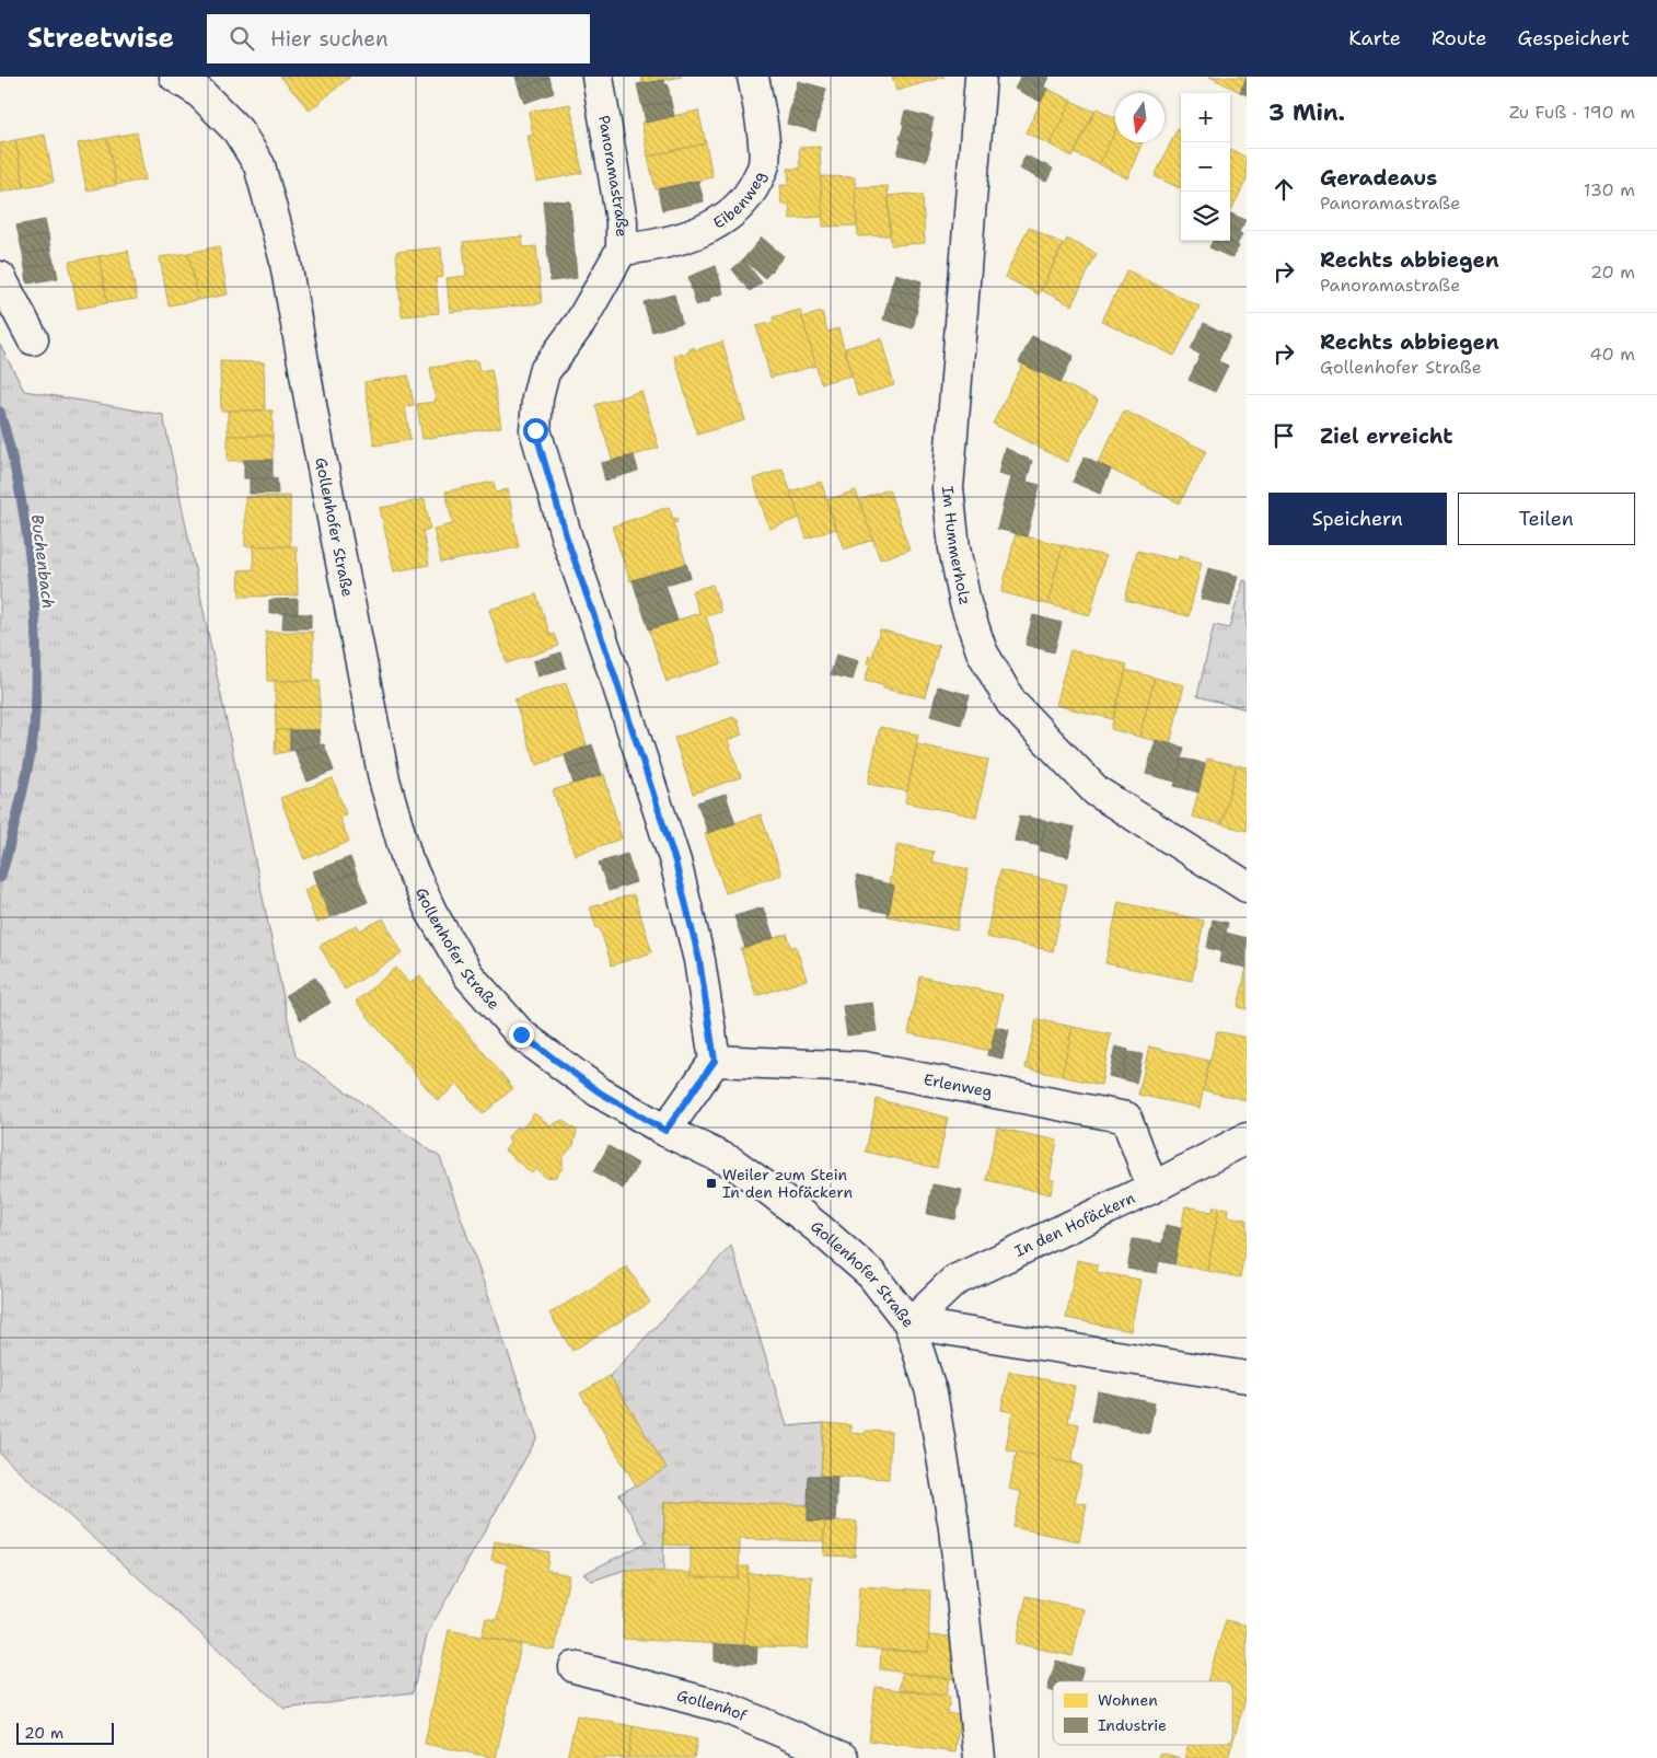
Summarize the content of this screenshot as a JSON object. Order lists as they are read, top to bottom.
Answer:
{
  "streets": {
    "street": [
      "Panoramastraße",
      "Eibenweg",
      "Gollenhofer Straße",
      "Im Hummerholz",
      "Erlenweg",
      "In den Hofäckern",
      "Gollenhof"
    ]
  },
  "crossings": [
    ["Panoramastraße", "Eibenweg"],
    ["Panoramastraße", "Erlenweg"],
    ["Gollenhofer Straße", "In den Hofäckern"],
    ["Erlenweg", "In den Hofäckern"]
  ],
  "water": ["Buchenbach"],
  "places": {
    "transit": ["Weiler zum Stein In den Hofäckern"]
  },
  "legend": ["Wohnen", "Industrie"],
  "scale_bar": "20 m",
  "north": "bottom",
  "page": {
    "header": "Streetwise",
    "search": "Hier suchen",
    "nav": ["Karte", "Route", "Gespeichert"],
    "heading": ["3 Min.", "Zu Fuß · 190 m"],
    "map_buttons": ["+", "−"],
    "list": [
      ["Geradeaus", "Panoramastraße", "130 m"],
      ["Rechts abbiegen", "Panoramastraße", "20 m"],
      ["Rechts abbiegen", "Gollenhofer Straße", "40 m"],
      "Ziel erreicht"
    ],
    "buttons": ["Speichern", "Teilen"],
    "scale": "20 m"
  }
}
